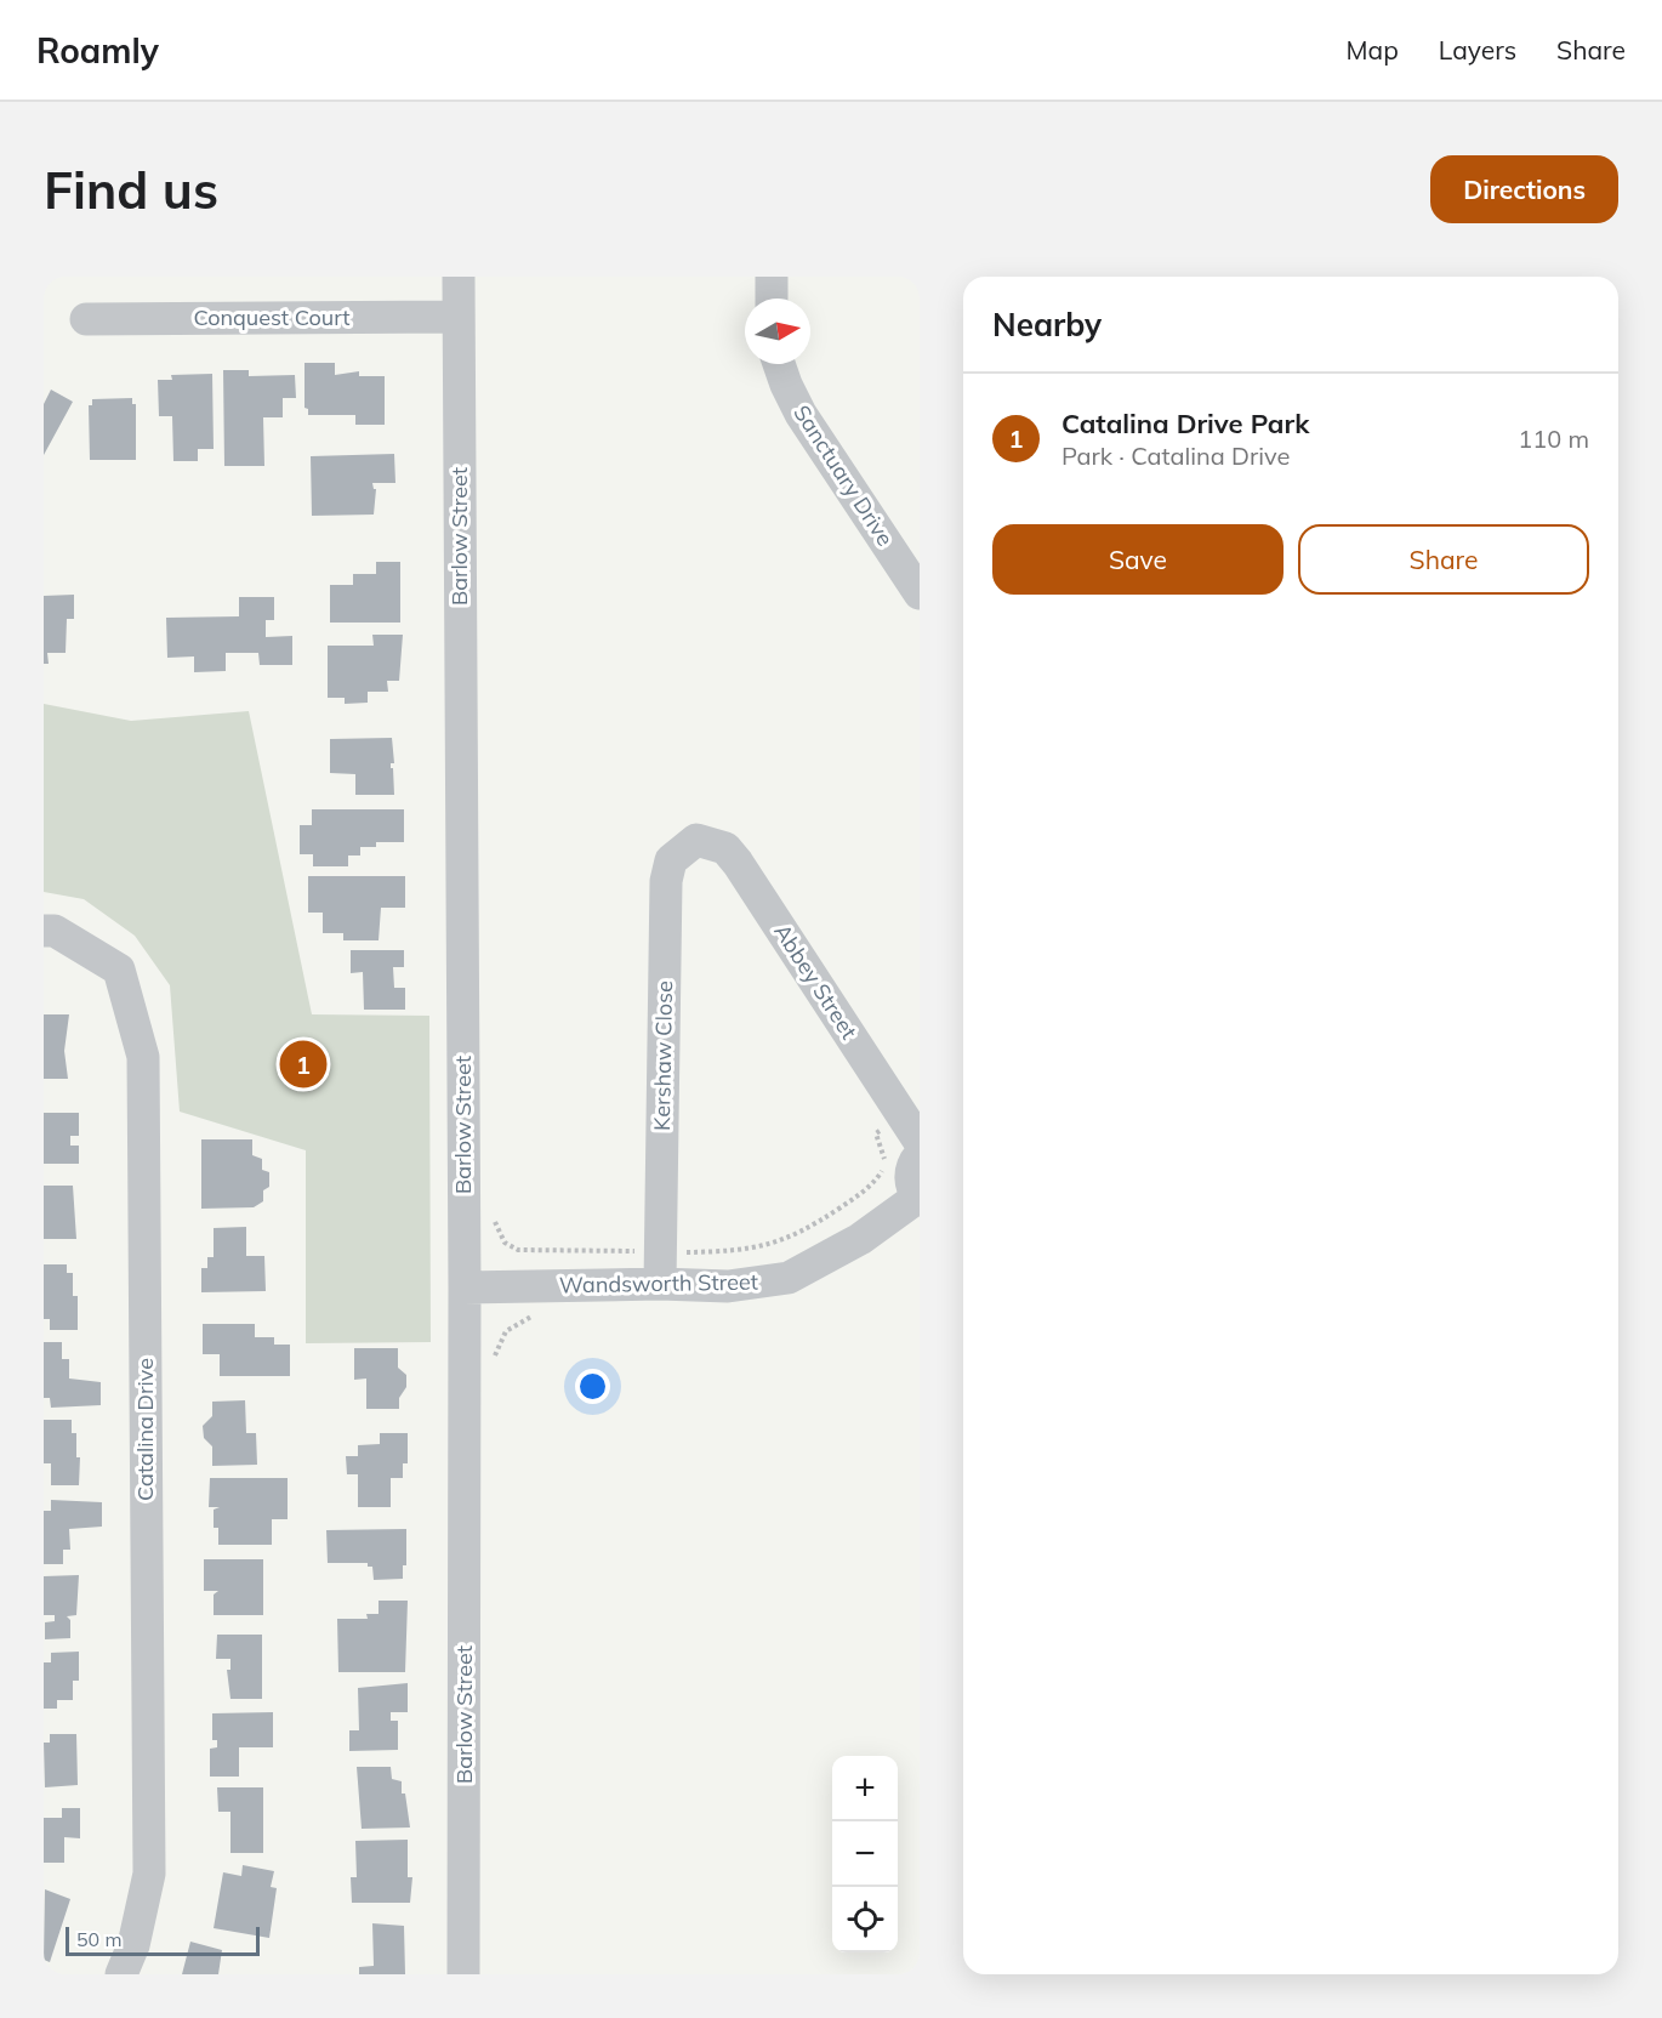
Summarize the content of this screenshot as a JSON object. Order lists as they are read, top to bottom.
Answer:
{
  "streets": {
    "street": [
      "Conquest Court",
      "Sanctuary Drive",
      "Barlow Street",
      "Abbey Street",
      "Kershaw Close",
      "Wandsworth Street",
      "Catalina Drive"
    ]
  },
  "crossings": [
    ["Conquest Court", "Barlow Street"],
    ["Barlow Street", "Wandsworth Street"],
    ["Abbey Street", "Kershaw Close"],
    ["Kershaw Close", "Wandsworth Street"]
  ],
  "scale_bar": "50 m",
  "north": "right",
  "page": {
    "header": "Roamly",
    "nav": ["Map", "Layers", "Share"],
    "buttons": [
      "Directions",
      ["Save", "Share"]
    ],
    "title": "Find us",
    "heading": "Nearby",
    "list": [
      {
        "mark": "1",
        "name": "Catalina Drive Park",
        "note": "Park · Catalina Drive",
        "value": "110 m"
      }
    ],
    "pins": "1",
    "map_buttons": ["+", "−"],
    "scale": "50 m"
  }
}
